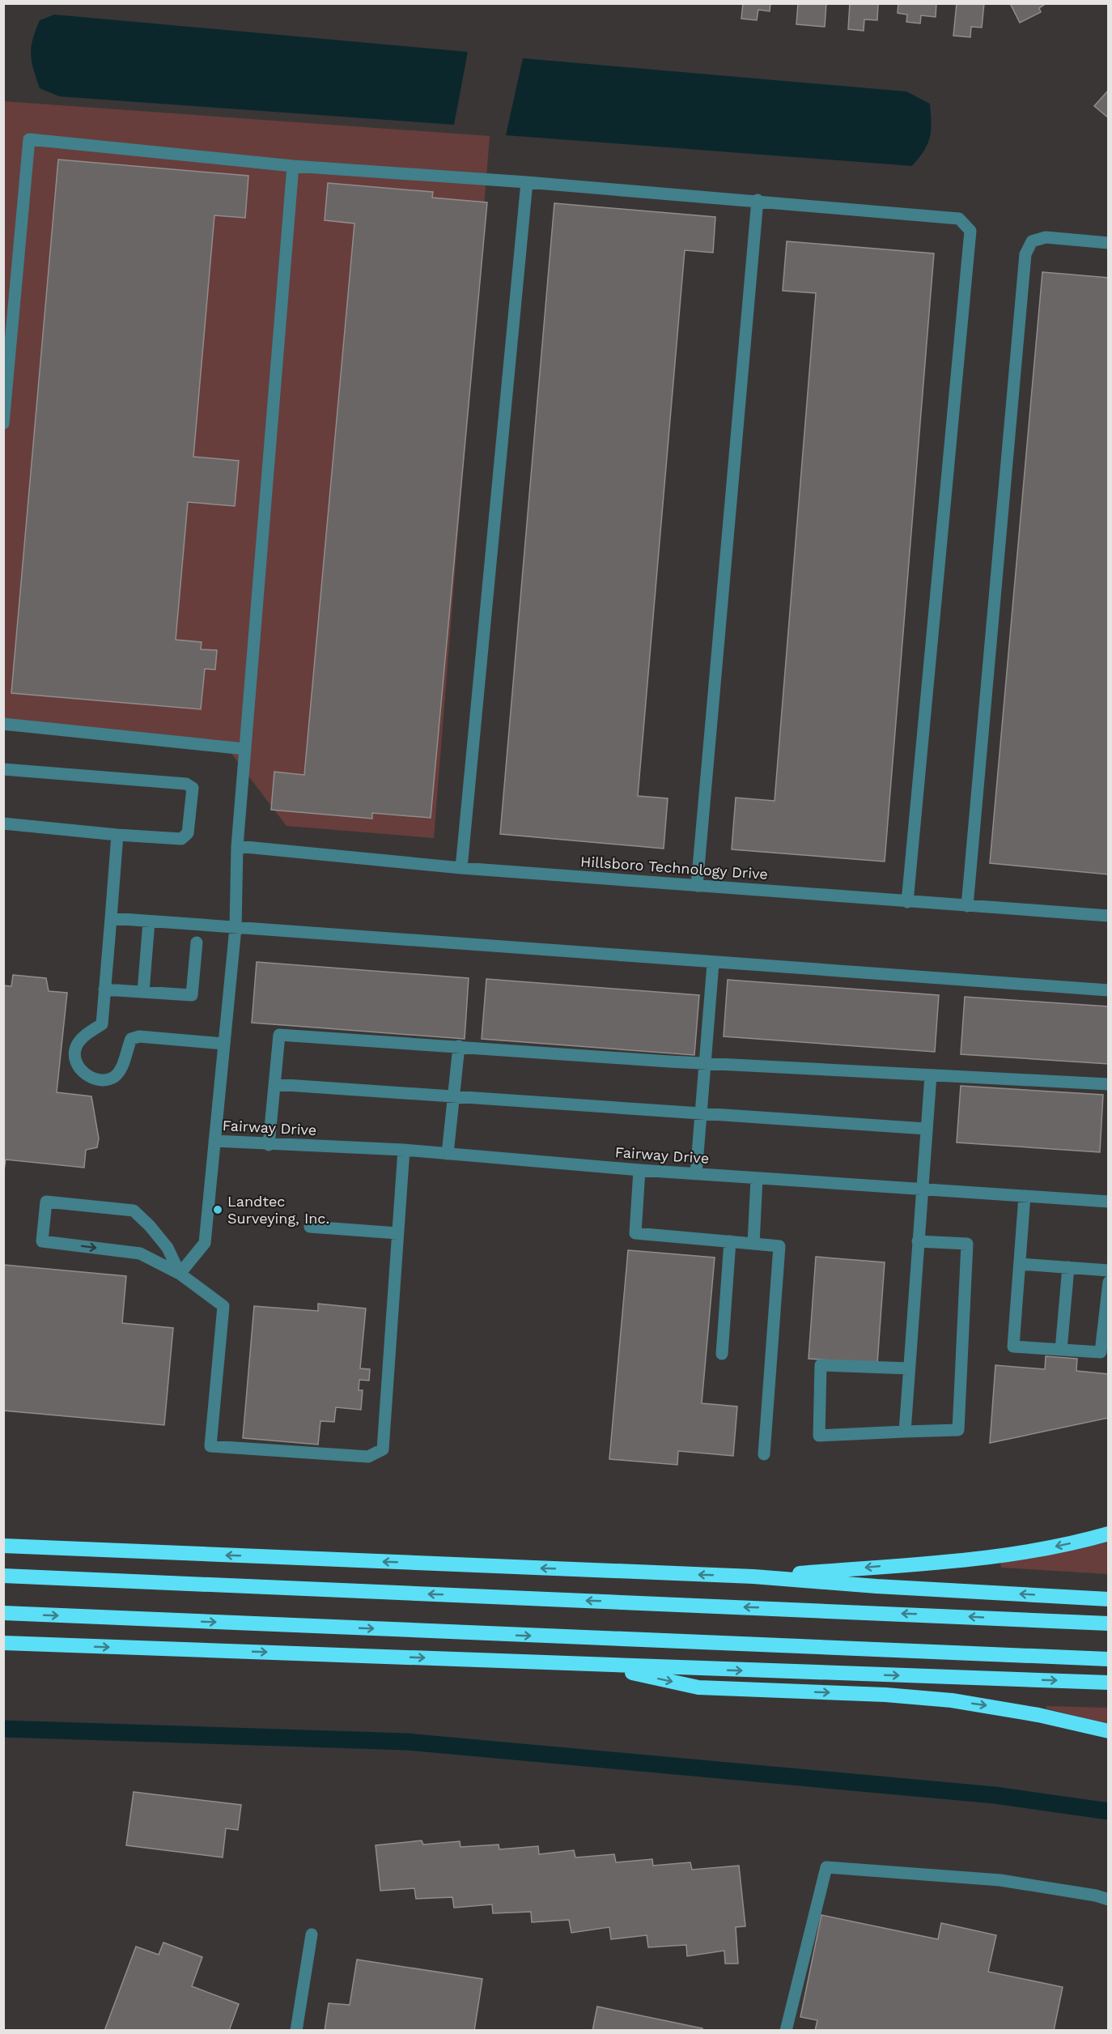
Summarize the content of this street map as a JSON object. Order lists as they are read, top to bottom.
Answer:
{
  "streets": {
    "street": ["Hillsboro Technology Drive", "Fairway Drive"]
  },
  "crossings": [
    ["Hillsboro Technology Drive", "Fairway Drive"]
  ],
  "places": ["Landtec Surveying, Inc."]
}
